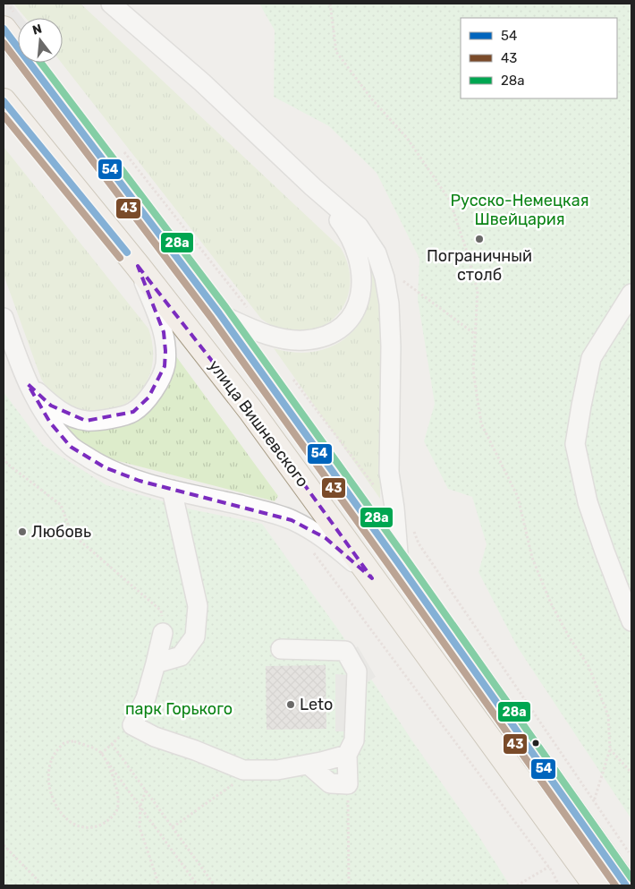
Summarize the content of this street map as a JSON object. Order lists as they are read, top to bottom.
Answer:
{
  "streets": {
    "main road": ["улица Вишневского"]
  },
  "parks": ["Русско-Немецкая Швейцария", "парк Горького"],
  "places": ["Пограничный столб", "Любовь", "Leto"],
  "lines": ["transit line 54", "transit line 43", "transit line 28a"],
  "legend": ["54", "43", "28a"],
  "north": "top"
}
